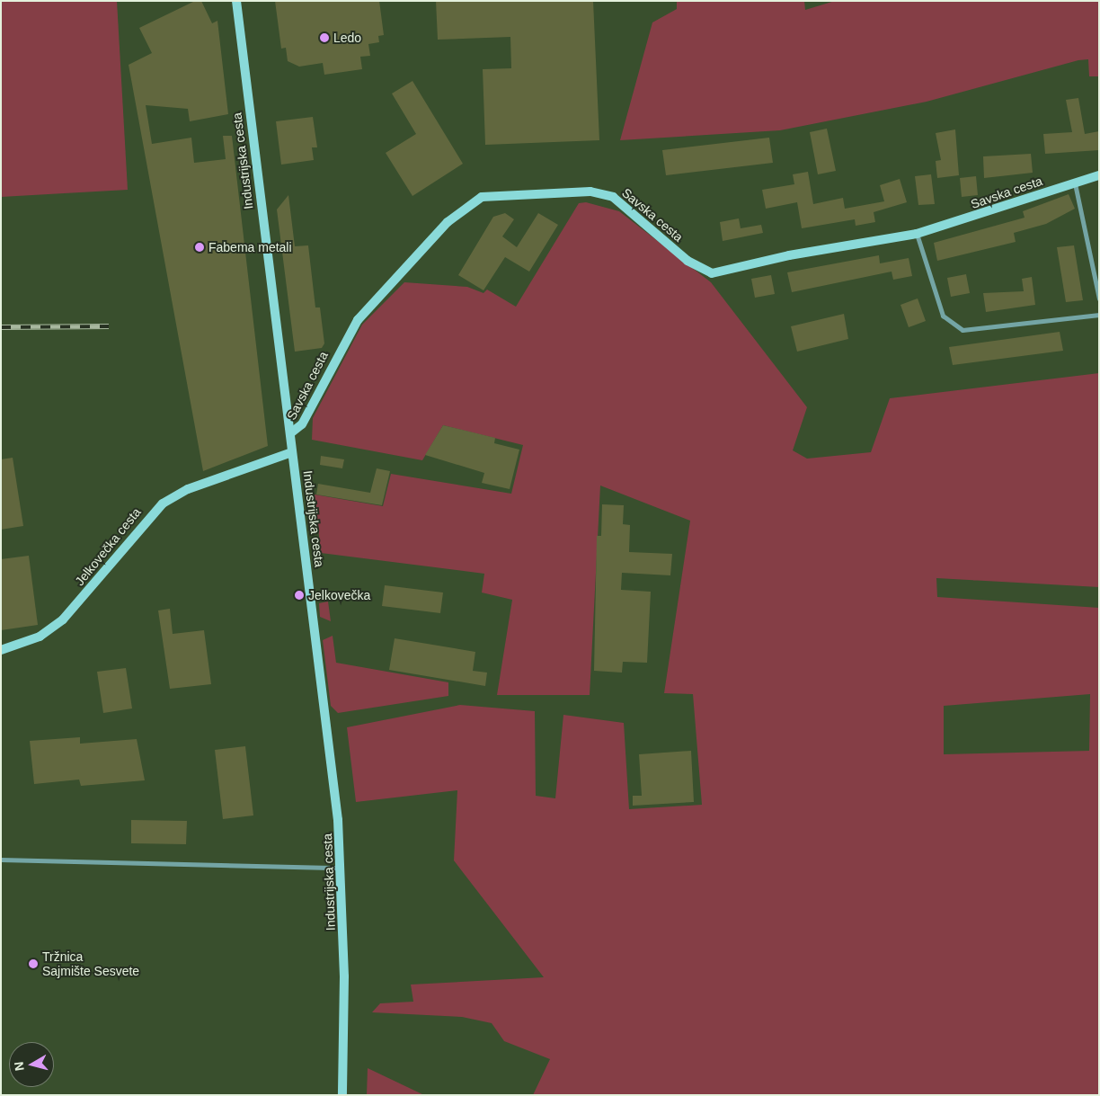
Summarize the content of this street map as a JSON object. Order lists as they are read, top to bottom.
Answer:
{
  "streets": {
    "street": ["Industrijska cesta", "Savska cesta", "Jelkovečka cesta"]
  },
  "crossings": [
    ["Industrijska cesta", "Savska cesta"],
    ["Industrijska cesta", "Jelkovečka cesta"]
  ],
  "places": [
    "Ledo",
    "Fabema metali",
    "Jelkovečka",
    "Tržnica Sajmište Sesvete"
  ],
  "north": "left"
}
